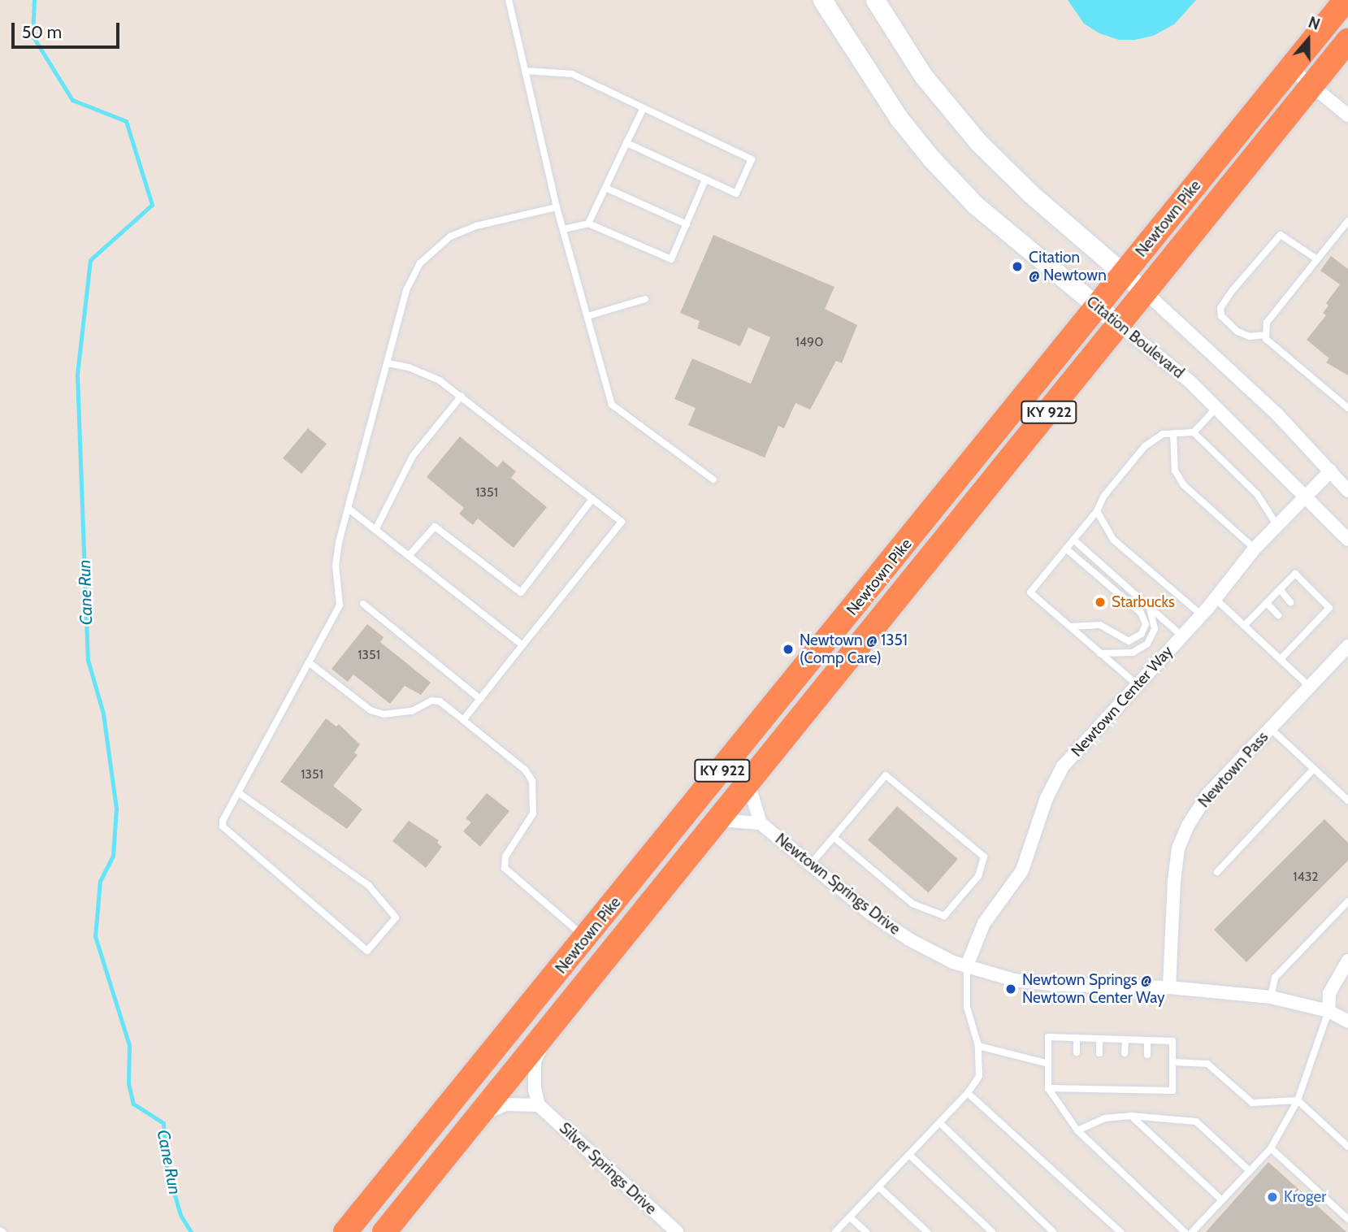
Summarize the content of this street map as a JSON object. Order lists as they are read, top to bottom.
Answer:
{
  "streets": {
    "highway": ["Newtown Pike", "KY 922"],
    "main road": ["Citation Boulevard"],
    "street": [
      "Newtown Center Way",
      "Newtown Pass",
      "Newtown Springs Drive",
      "Silver Springs Drive"
    ]
  },
  "crossings": [
    ["Newtown Pike", "Citation Boulevard"],
    ["Newtown Pike", "Newtown Springs Drive"],
    ["Citation Boulevard", "Newtown Center Way"],
    ["Newtown Center Way", "Newtown Springs Drive"],
    ["Newtown Pass", "Newtown Springs Drive"]
  ],
  "water": ["Cane Run"],
  "places": [
    "Citation @ Newtown",
    "Starbucks",
    "Newtown @ 1351 (Comp Care)",
    "Newtown Springs @ Newtown Center Way",
    "Kroger"
  ],
  "house_numbers": [
    "1490",
    "1351",
    "1351",
    "1351",
    "1432"
  ],
  "scale_bar": "50 m",
  "north": "top"
}
